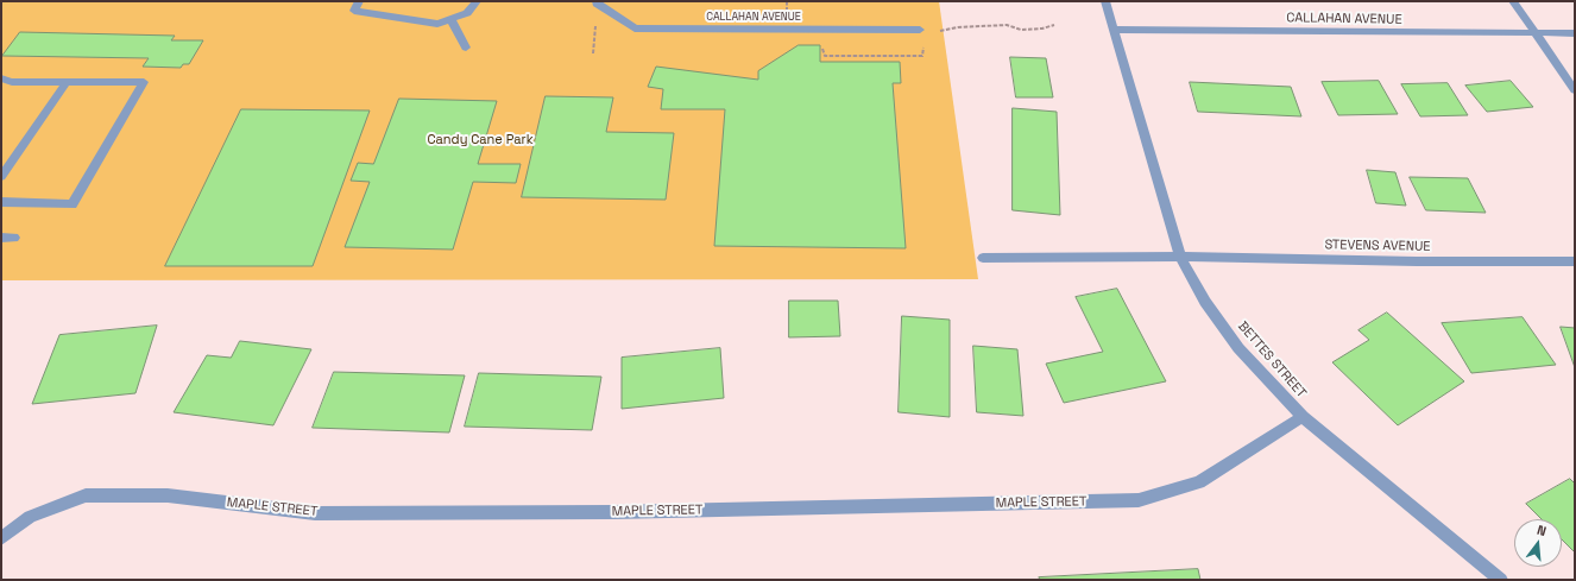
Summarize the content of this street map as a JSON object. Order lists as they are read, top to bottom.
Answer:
{
  "streets": {
    "street": [
      "CALLAHAN AVENUE",
      "STEVENS AVENUE",
      "BETTES STREET",
      "MAPLE STREET"
    ]
  },
  "crossings": [
    ["CALLAHAN AVENUE", "BETTES STREET"],
    ["STEVENS AVENUE", "BETTES STREET"],
    ["BETTES STREET", "MAPLE STREET"]
  ],
  "parks": ["Candy Cane Park"],
  "north": "top"
}
